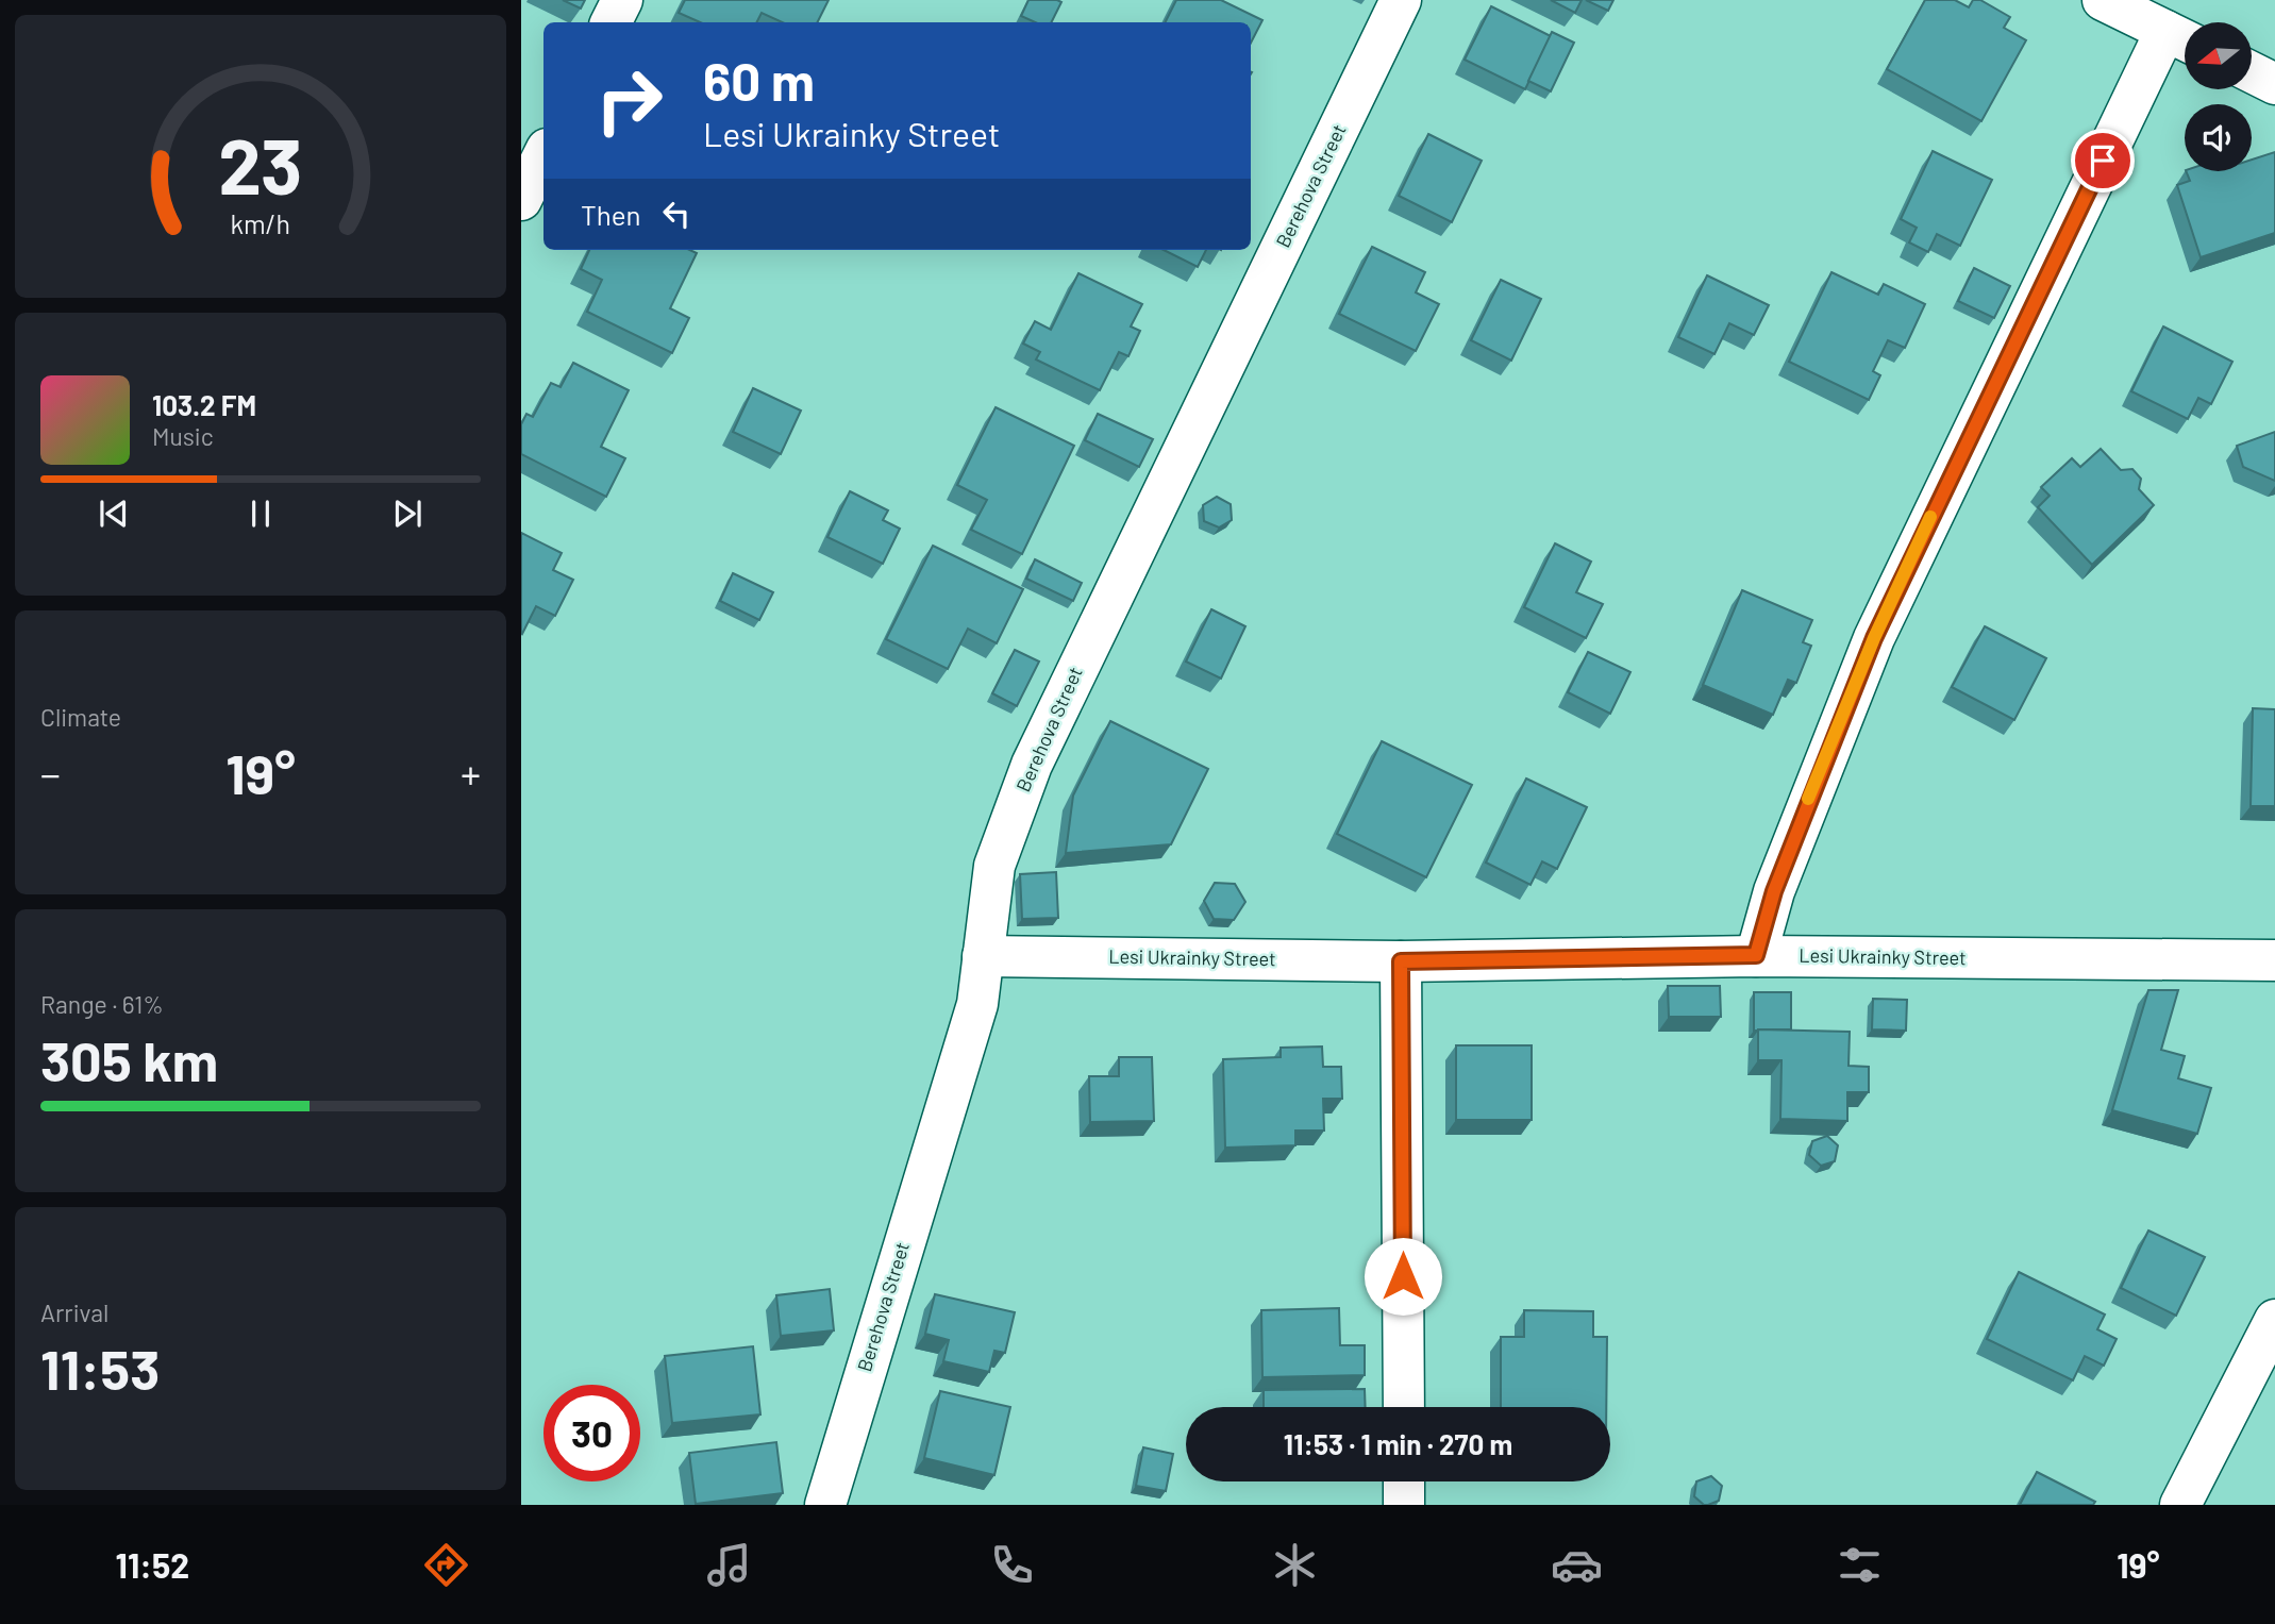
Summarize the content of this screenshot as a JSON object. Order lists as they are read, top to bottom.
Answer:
{
  "streets": {
    "street": ["Berehova Street", "Lesi Ukrainky Street"]
  },
  "crossings": [
    ["Berehova Street", "Lesi Ukrainky Street"]
  ],
  "north": "left",
  "page": {
    "turn": ["60 m", "Lesi Ukrainky Street"],
    "then": "Then",
    "song": ["103.2 FM", "Music"],
    "tile": [
      "Climate",
      ["Range · 61%", "305 km"],
      ["Arrival", "11:53"]
    ],
    "heat": ["−", "19°", "+"],
    "limit": "30",
    "trip": "11:53 · 1 min · 270 m",
    "tabs": ["11:52", "19°"],
    "gauge": ["23", "km/h"]
  }
}
